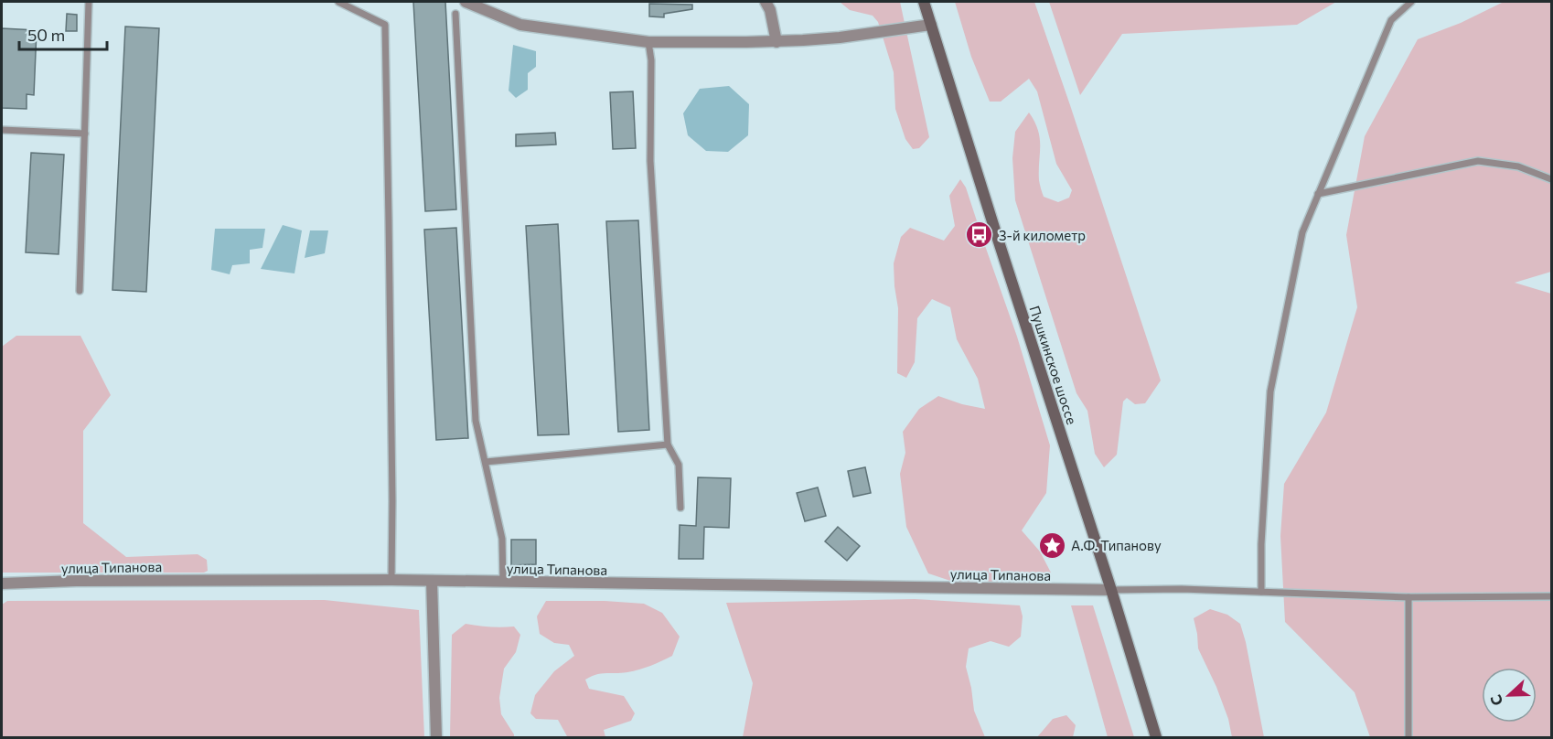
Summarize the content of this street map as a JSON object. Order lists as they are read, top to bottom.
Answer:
{
  "streets": {
    "main road": ["Пушкинское шоссе"],
    "street": ["улица Типанова"]
  },
  "crossings": [
    ["Пушкинское шоссе", "улица Типанова"]
  ],
  "places": {
    "bus stop": ["3-й километр"],
    "place": ["А.Ф. Типанову"]
  },
  "scale_bar": "50 m",
  "north": "left"
}
